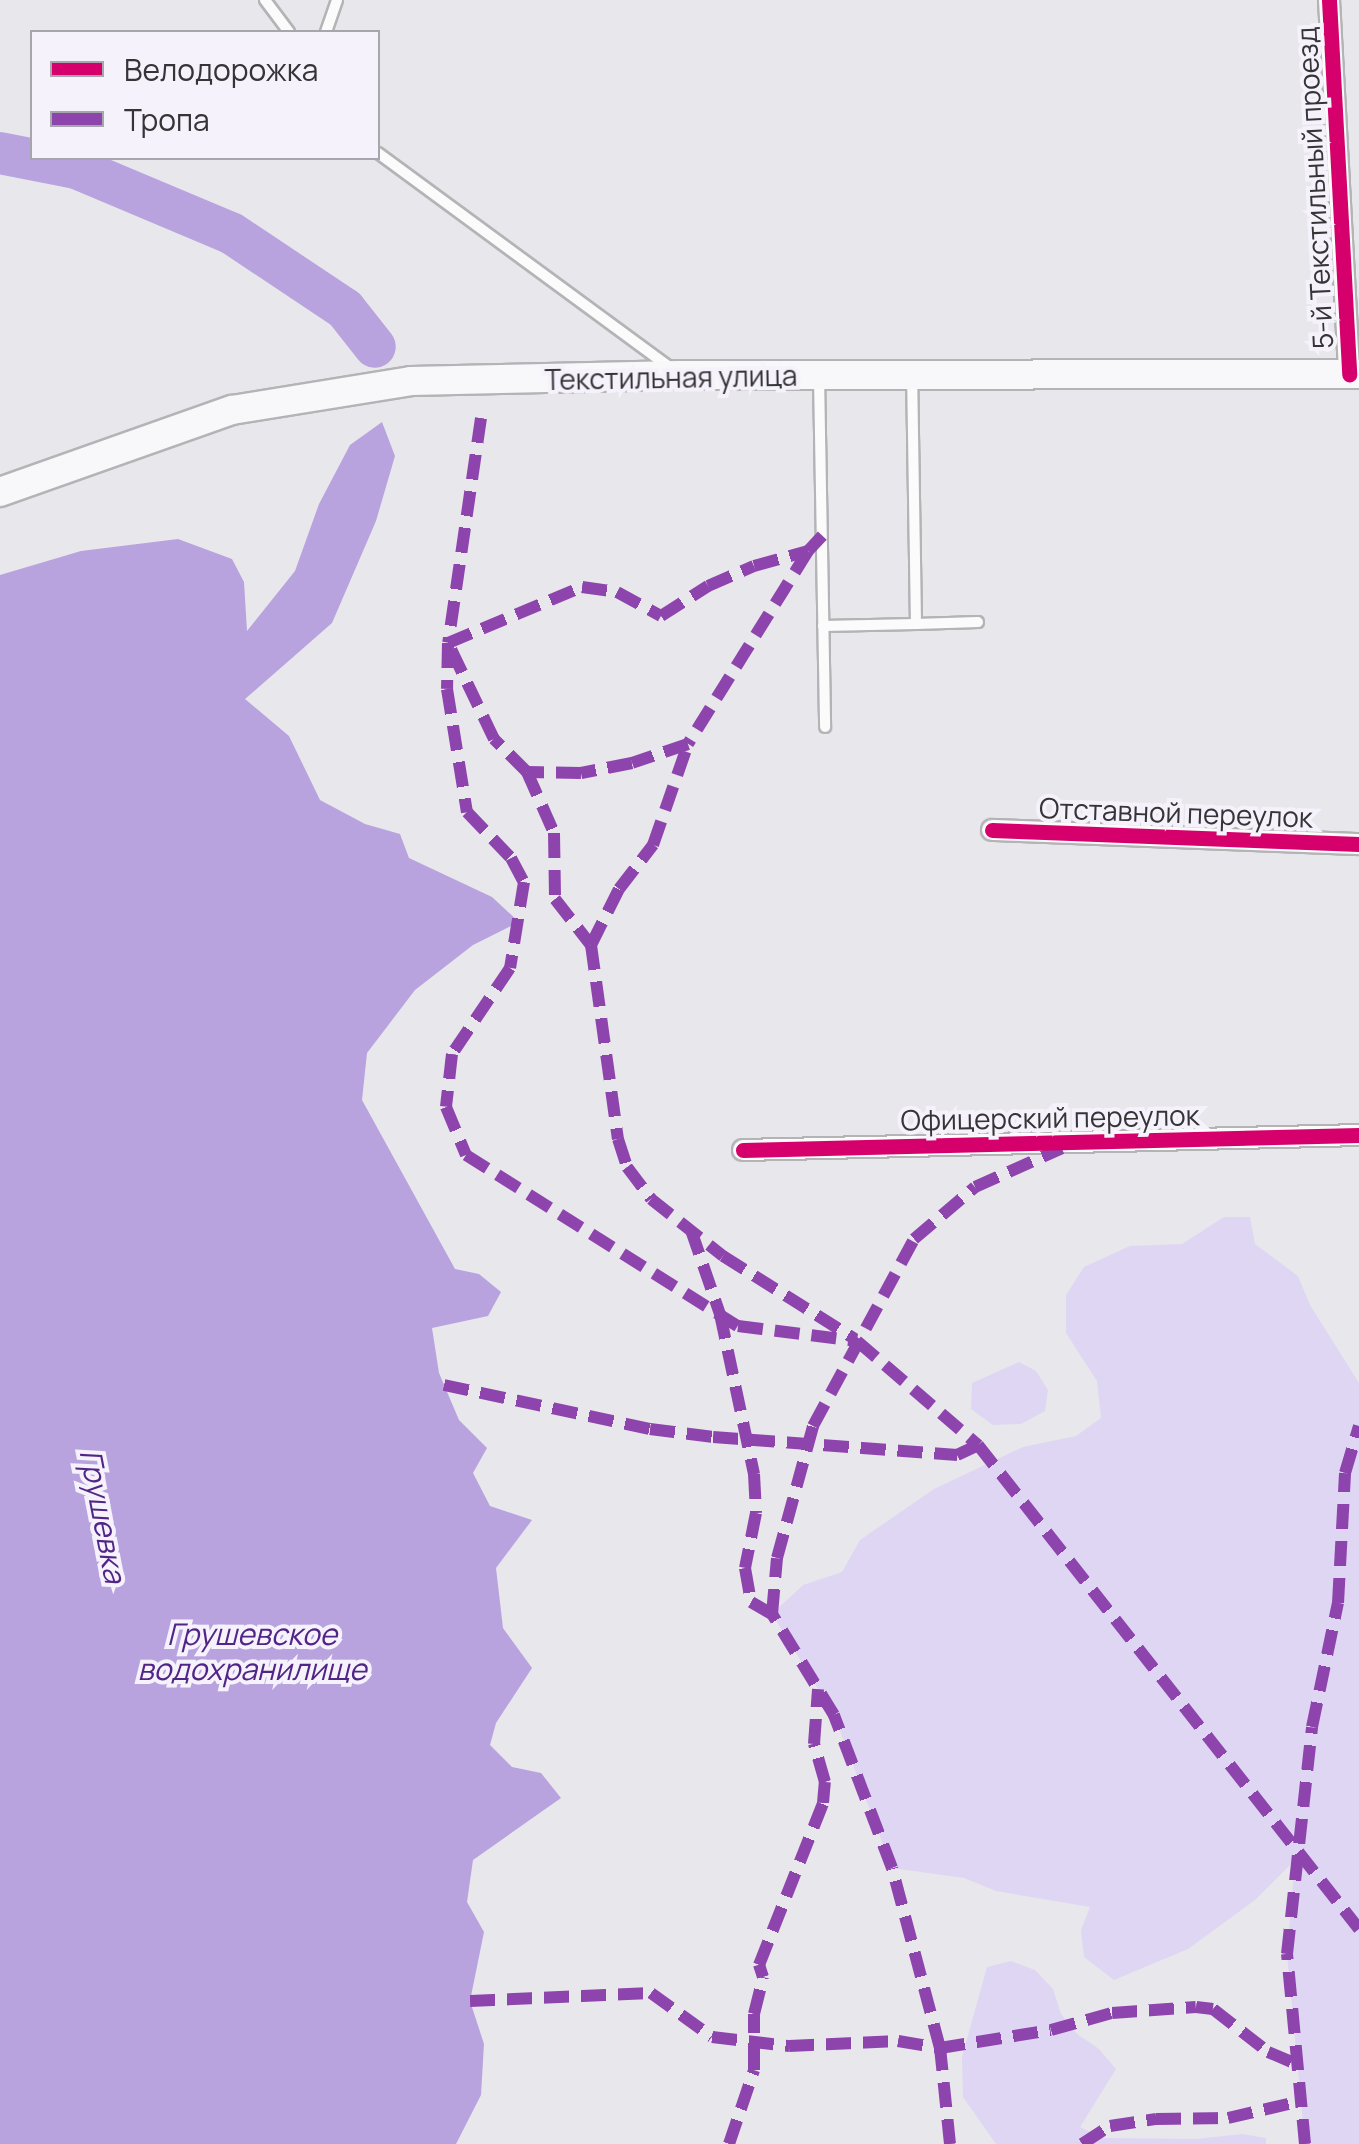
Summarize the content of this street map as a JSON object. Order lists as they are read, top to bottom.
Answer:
{
  "streets": {
    "main road": ["Текстильная улица"],
    "street": ["5-й Текстильный проезд", "Отставной переулок", "Офицерский переулок"]
  },
  "crossings": [
    ["5-й Текстильный проезд", "Текстильная улица"]
  ],
  "water": ["Грушевка", "Грушевское водохранилище"],
  "legend": ["Велодорожка", "Тропа"]
}
